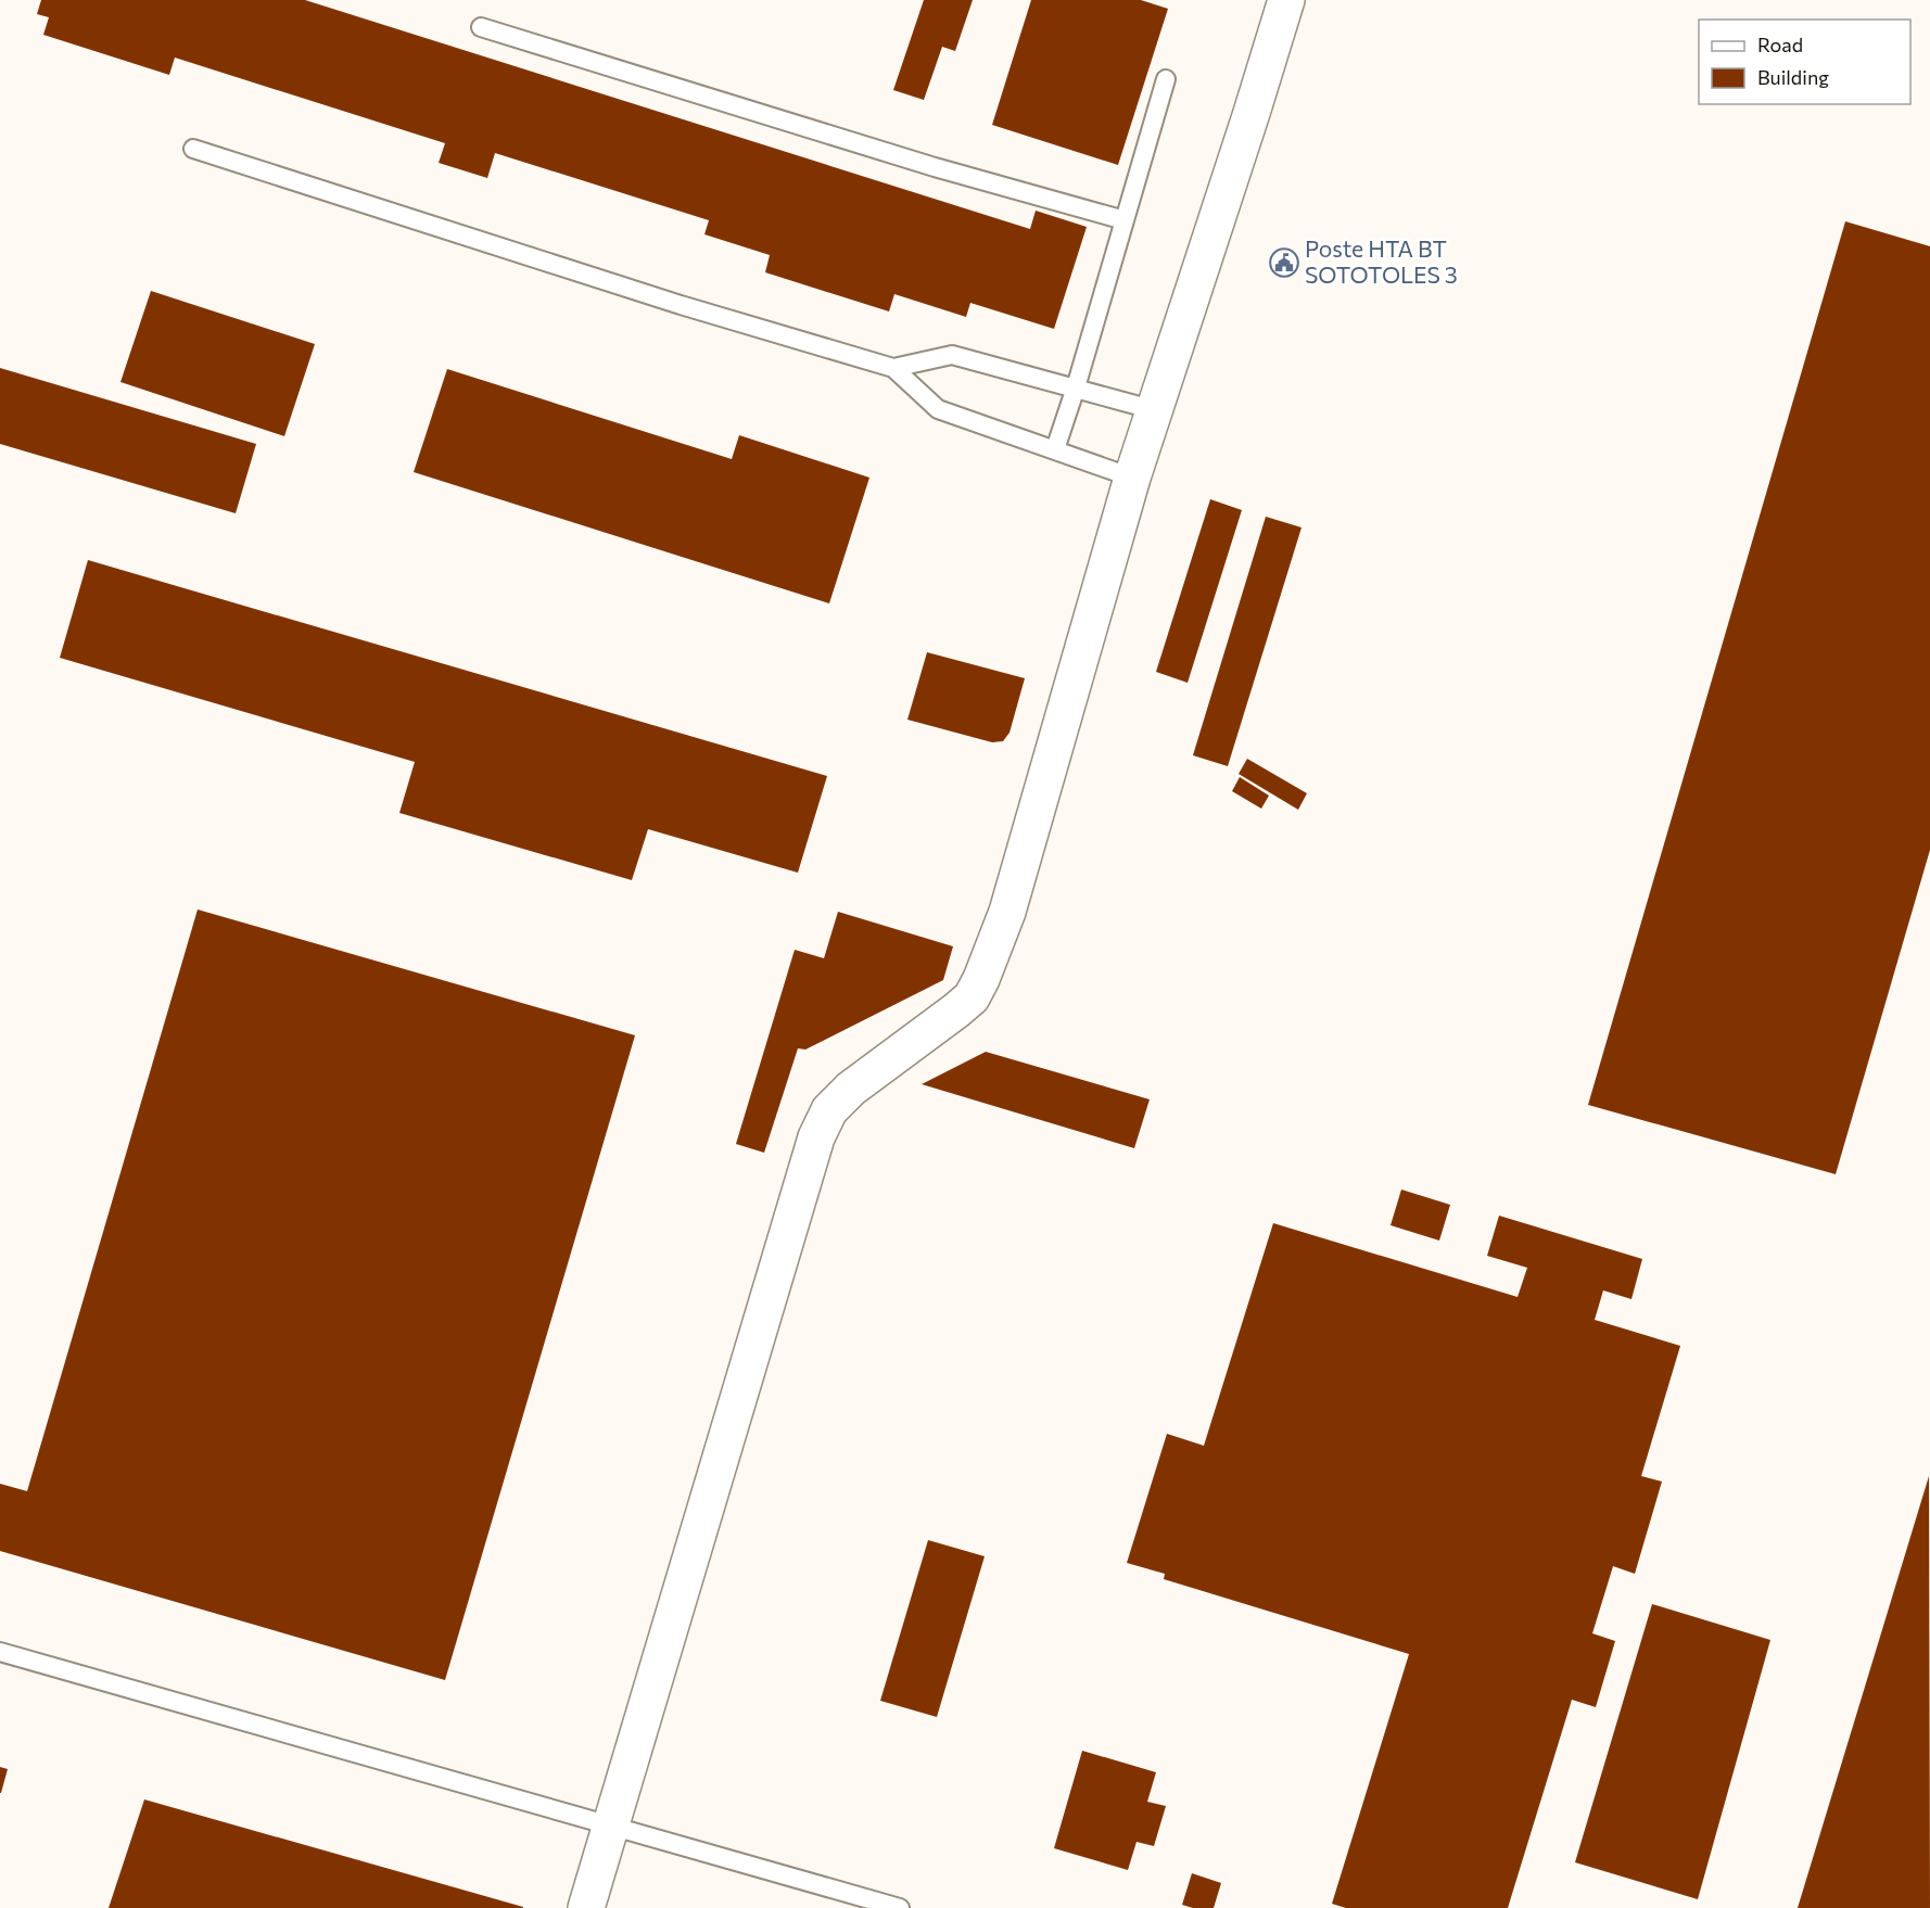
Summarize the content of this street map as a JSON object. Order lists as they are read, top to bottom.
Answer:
{
  "places": {
    "public building": ["Poste HTA BT SOTOTOLES 3"]
  },
  "legend": ["Road", "Building"]
}
